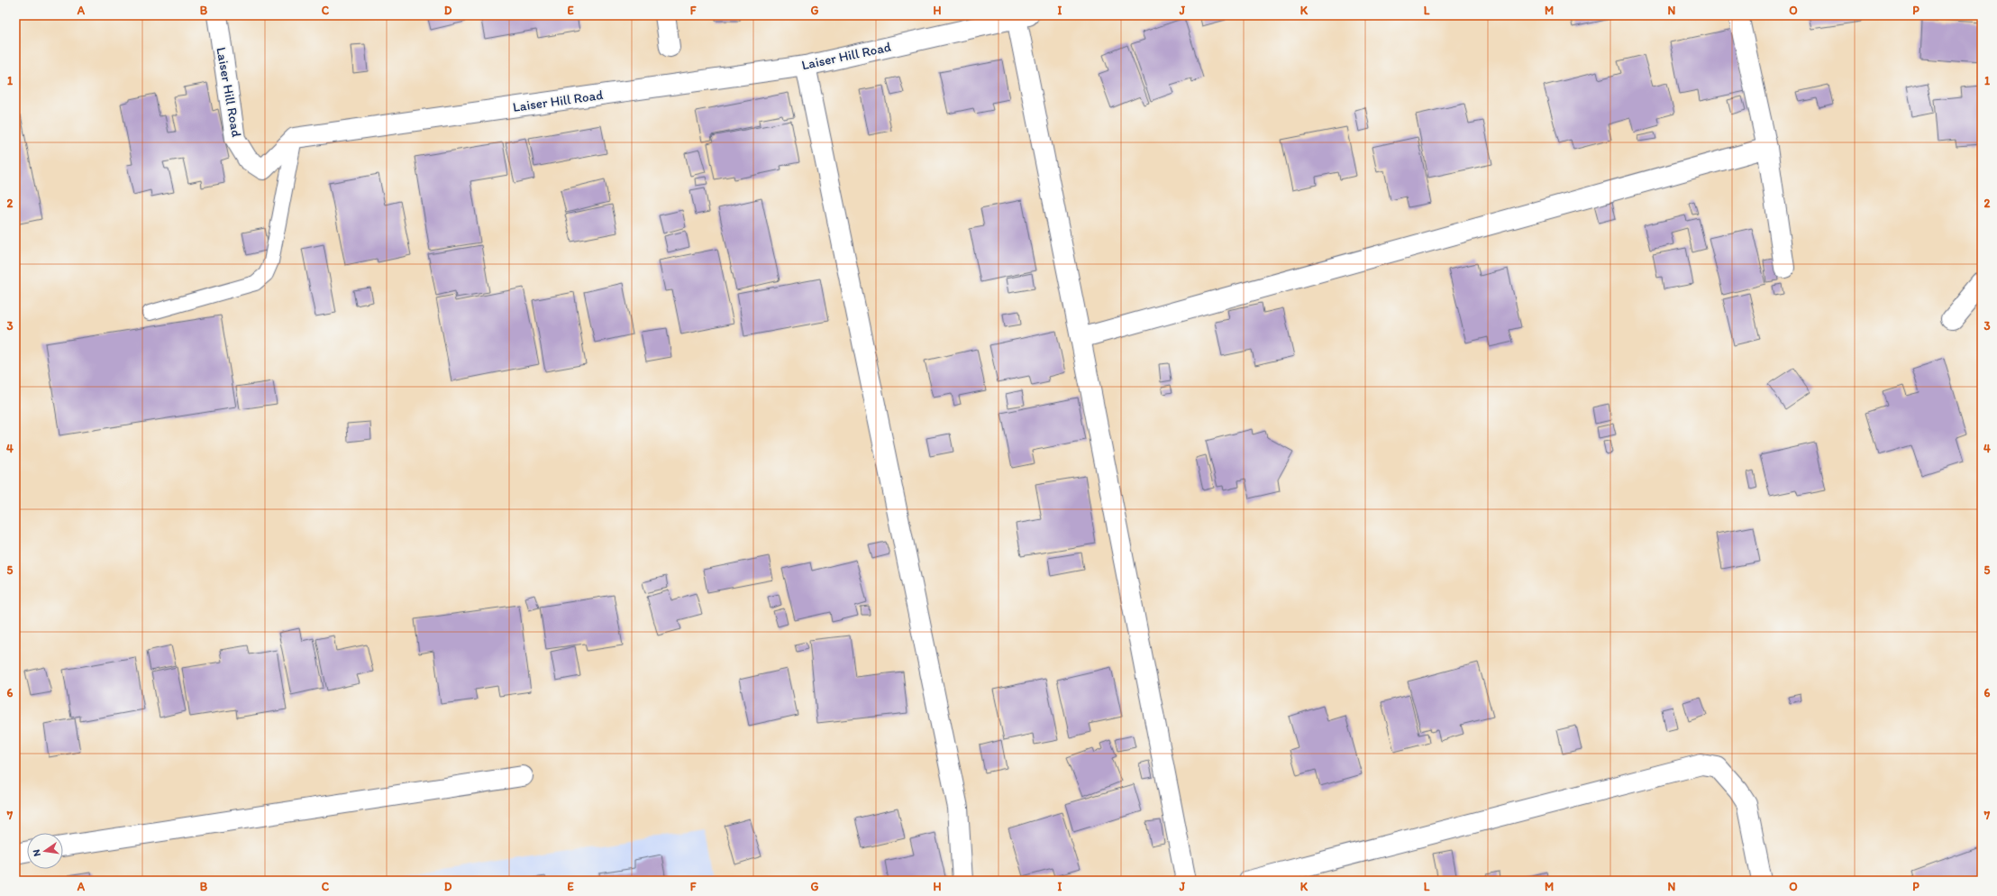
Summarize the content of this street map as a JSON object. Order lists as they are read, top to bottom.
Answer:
{
  "streets": {
    "street": ["Laiser Hill Road"]
  },
  "north": "left",
  "grid": {
    "columns": [
      "A",
      "B",
      "C",
      "D",
      "E",
      "F",
      "G",
      "H",
      "I",
      "J",
      "K",
      "L",
      "M",
      "N",
      "O",
      "P"
    ],
    "rows": [
      "1",
      "2",
      "3",
      "4",
      "5",
      "6",
      "7"
    ]
  }
}
